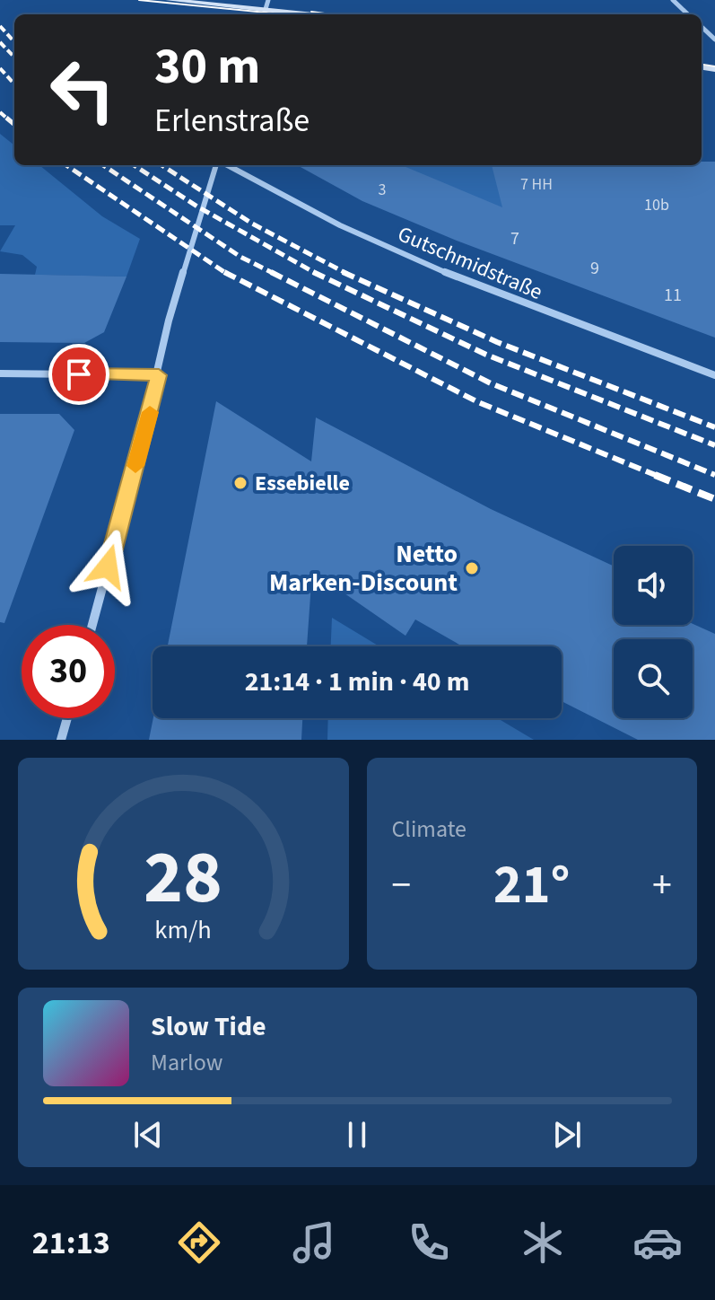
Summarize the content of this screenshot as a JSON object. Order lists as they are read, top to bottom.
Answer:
{
  "streets": {
    "street": ["Gutschmidstraße"]
  },
  "places": ["Essebielle", "Netto Marken-Discount"],
  "house_numbers": [
    "7 HH",
    "3",
    "10b",
    "7",
    "9",
    "11"
  ],
  "page": {
    "turn": ["30 m", "Erlenstraße"],
    "limit": "30",
    "trip": "21:14 · 1 min · 40 m",
    "tile": "Climate",
    "heat": ["−", "21°", "+"],
    "song": ["Slow Tide", "Marlow"],
    "tabs": "21:13",
    "gauge": ["28", "km/h"]
  }
}
